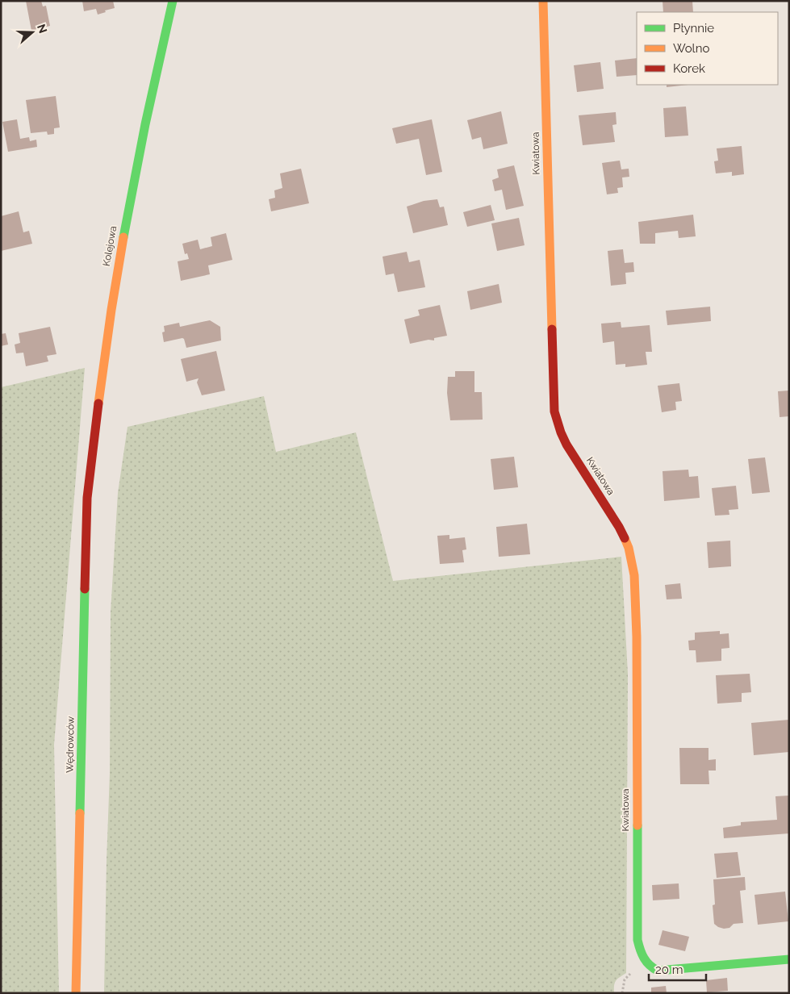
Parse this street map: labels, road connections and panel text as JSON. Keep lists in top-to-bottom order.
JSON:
{
  "streets": {
    "street": ["Kwiatowa", "Kolejowa", "Wędrowców"]
  },
  "crossings": [
    ["Kolejowa", "Wędrowców"]
  ],
  "legend": ["Płynnie", "Wolno", "Korek"],
  "scale_bar": "20 m",
  "north": "right"
}
